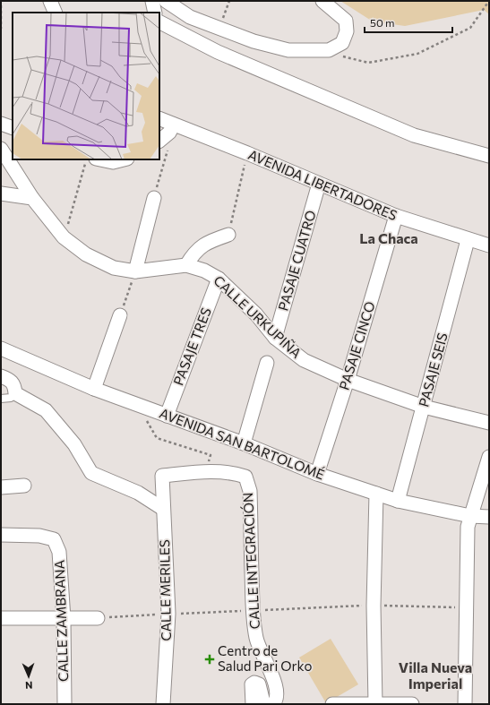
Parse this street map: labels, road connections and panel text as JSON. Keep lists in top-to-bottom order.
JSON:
{
  "streets": {
    "street": [
      "AVENIDA LIBERTADORES",
      "PASAJE CUATRO",
      "CALLE URKUPIÑA",
      "PASAJE CINCO",
      "PASAJE TRES",
      "PASAJE SEIS",
      "AVENIDA SAN BARTOLOMÉ",
      "CALLE INTEGRACIÓN",
      "CALLE MERILES",
      "CALLE ZAMBRANA"
    ]
  },
  "crossings": [
    ["AVENIDA LIBERTADORES", "PASAJE CUATRO"],
    ["AVENIDA LIBERTADORES", "PASAJE CINCO"],
    ["AVENIDA LIBERTADORES", "PASAJE SEIS"],
    ["PASAJE CUATRO", "CALLE URKUPIÑA"],
    ["CALLE URKUPIÑA", "PASAJE CINCO"],
    ["CALLE URKUPIÑA", "PASAJE TRES"],
    ["CALLE URKUPIÑA", "PASAJE SEIS"],
    ["PASAJE CINCO", "AVENIDA SAN BARTOLOMÉ"],
    ["PASAJE TRES", "AVENIDA SAN BARTOLOMÉ"],
    ["PASAJE SEIS", "AVENIDA SAN BARTOLOMÉ"],
    ["CALLE INTEGRACIÓN", "CALLE MERILES"]
  ],
  "districts": ["La Chaca", "Villa Nueva Imperial"],
  "places": {
    "health": ["Centro de Salud Pari Orko"]
  },
  "scale_bar": "50 m",
  "north": "bottom"
}
